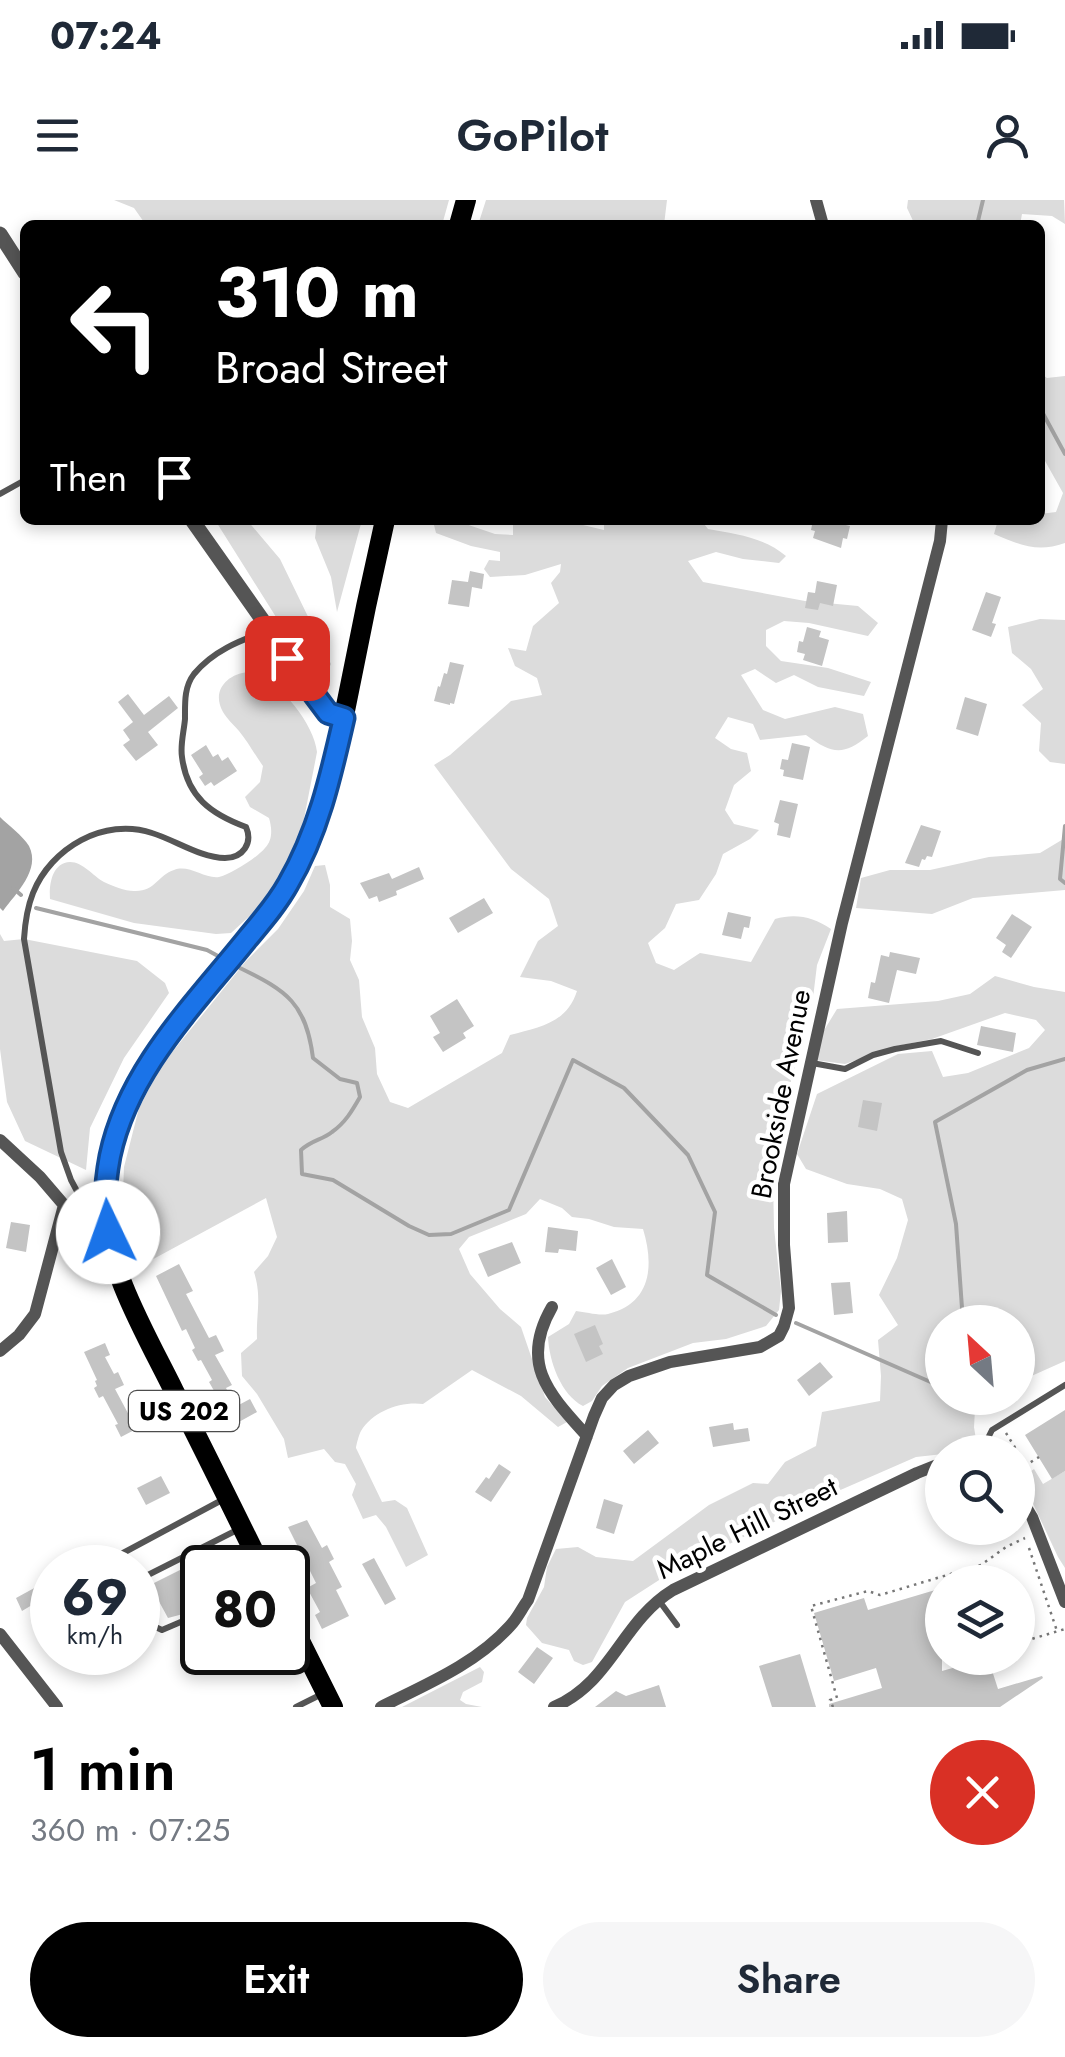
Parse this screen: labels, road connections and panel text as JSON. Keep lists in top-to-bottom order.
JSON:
{
  "streets": {
    "highway": ["US 202"],
    "street": ["Brookside Avenue", "Maple Hill Street"]
  },
  "north": "top left",
  "page": {
    "status": "07:24",
    "header": "GoPilot",
    "turn": ["310 m", "Broad Street"],
    "then": "Then",
    "speed": "69 km/h",
    "limit": "80",
    "heading": ["1 min", "360 m · 07:25"],
    "buttons": ["Exit", "Share"]
  }
}
